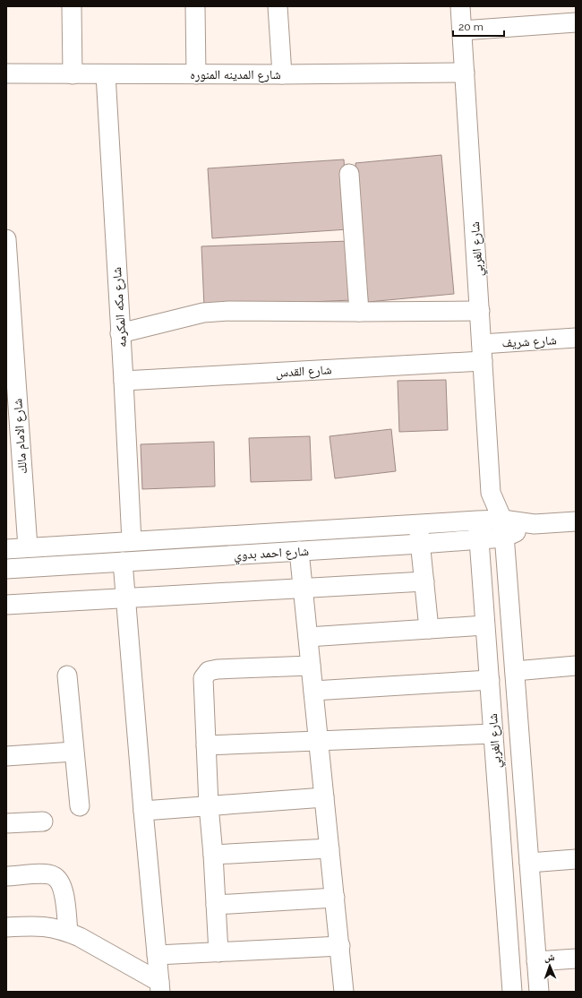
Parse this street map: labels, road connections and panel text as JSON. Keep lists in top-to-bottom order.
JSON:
{
  "streets": {
    "street": [
      "شارع المدينه المنوره",
      "شارع الغربي",
      "شارع مكه المكرمه",
      "شارع شريف",
      "شارع القدس",
      "شارع الامام مالك",
      "شارع احمد بدوي"
    ]
  },
  "crossings": [
    ["شارع المدينه المنوره", "شارع الغربي"],
    ["شارع المدينه المنوره", "شارع مكه المكرمه"],
    ["شارع الغربي", "شارع شريف"],
    ["شارع الغربي", "شارع القدس"],
    ["شارع الغربي", "شارع احمد بدوي"],
    ["شارع مكه المكرمه", "شارع القدس"],
    ["شارع مكه المكرمه", "شارع احمد بدوي"],
    ["شارع شريف", "شارع القدس"],
    ["شارع الامام مالك", "شارع احمد بدوي"]
  ],
  "scale_bar": "20 m",
  "north": "top"
}
